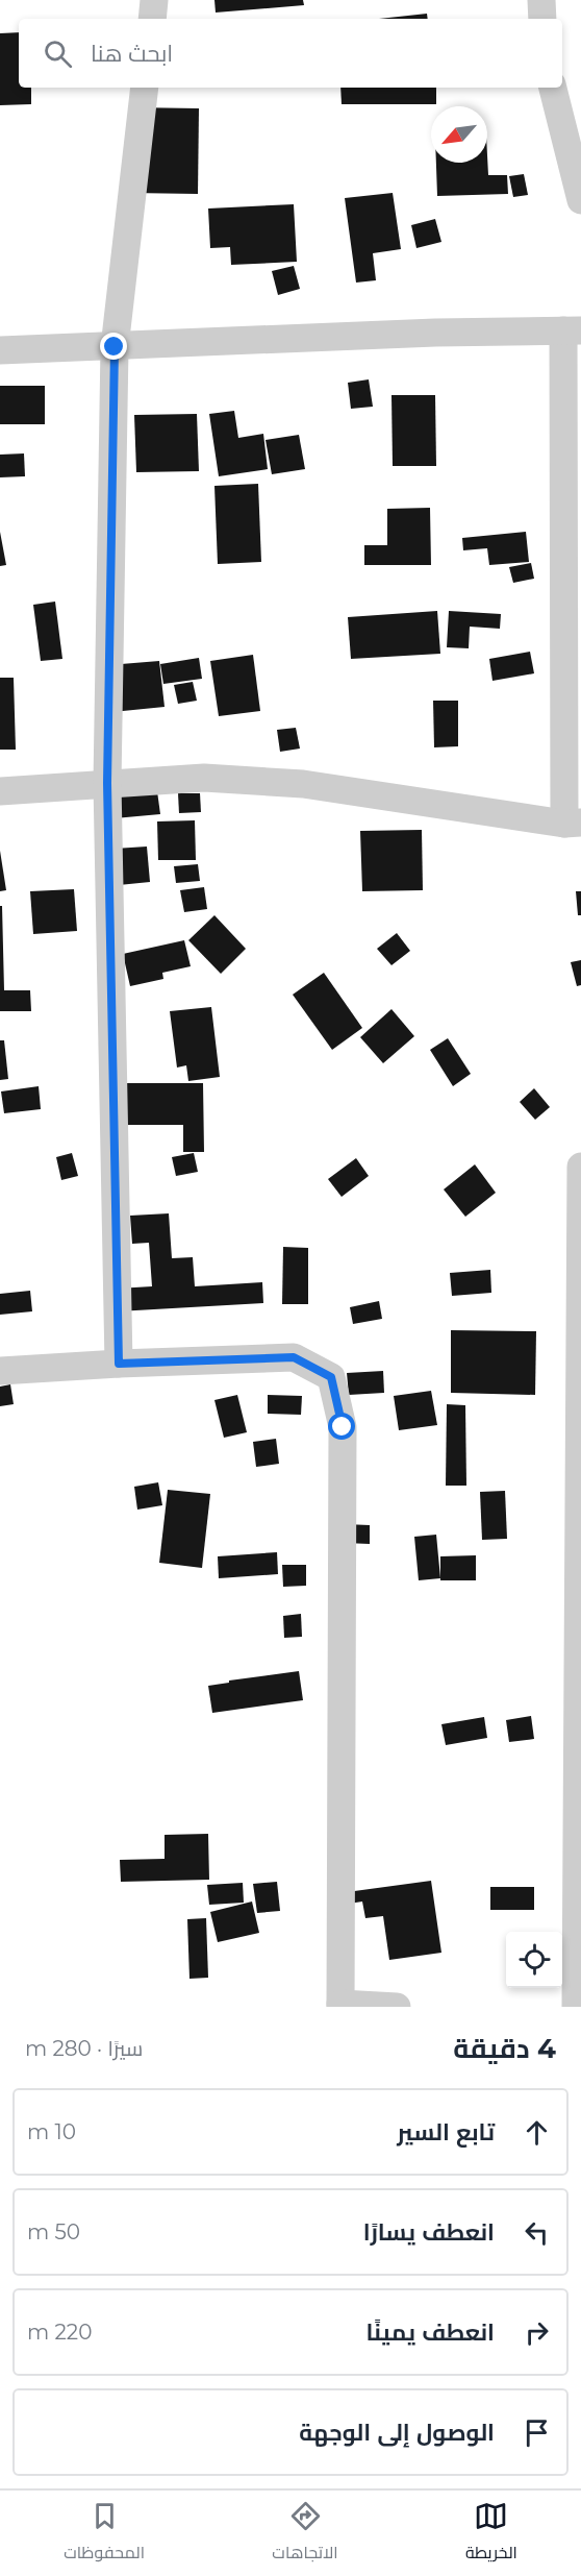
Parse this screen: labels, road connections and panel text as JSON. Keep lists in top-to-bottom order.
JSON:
{
  "north": "bottom left",
  "page": {
    "search": "ابحث هنا",
    "heading": ["4 دقيقة", "سيرًا · 280 m"],
    "list": [
      ["تابع السير", "10 m"],
      ["انعطف يسارًا", "50 m"],
      ["انعطف يمينًا", "220 m"],
      "الوصول إلى الوجهة"
    ],
    "nav": ["الخريطة", "الاتجاهات", "المحفوظات"]
  }
}
